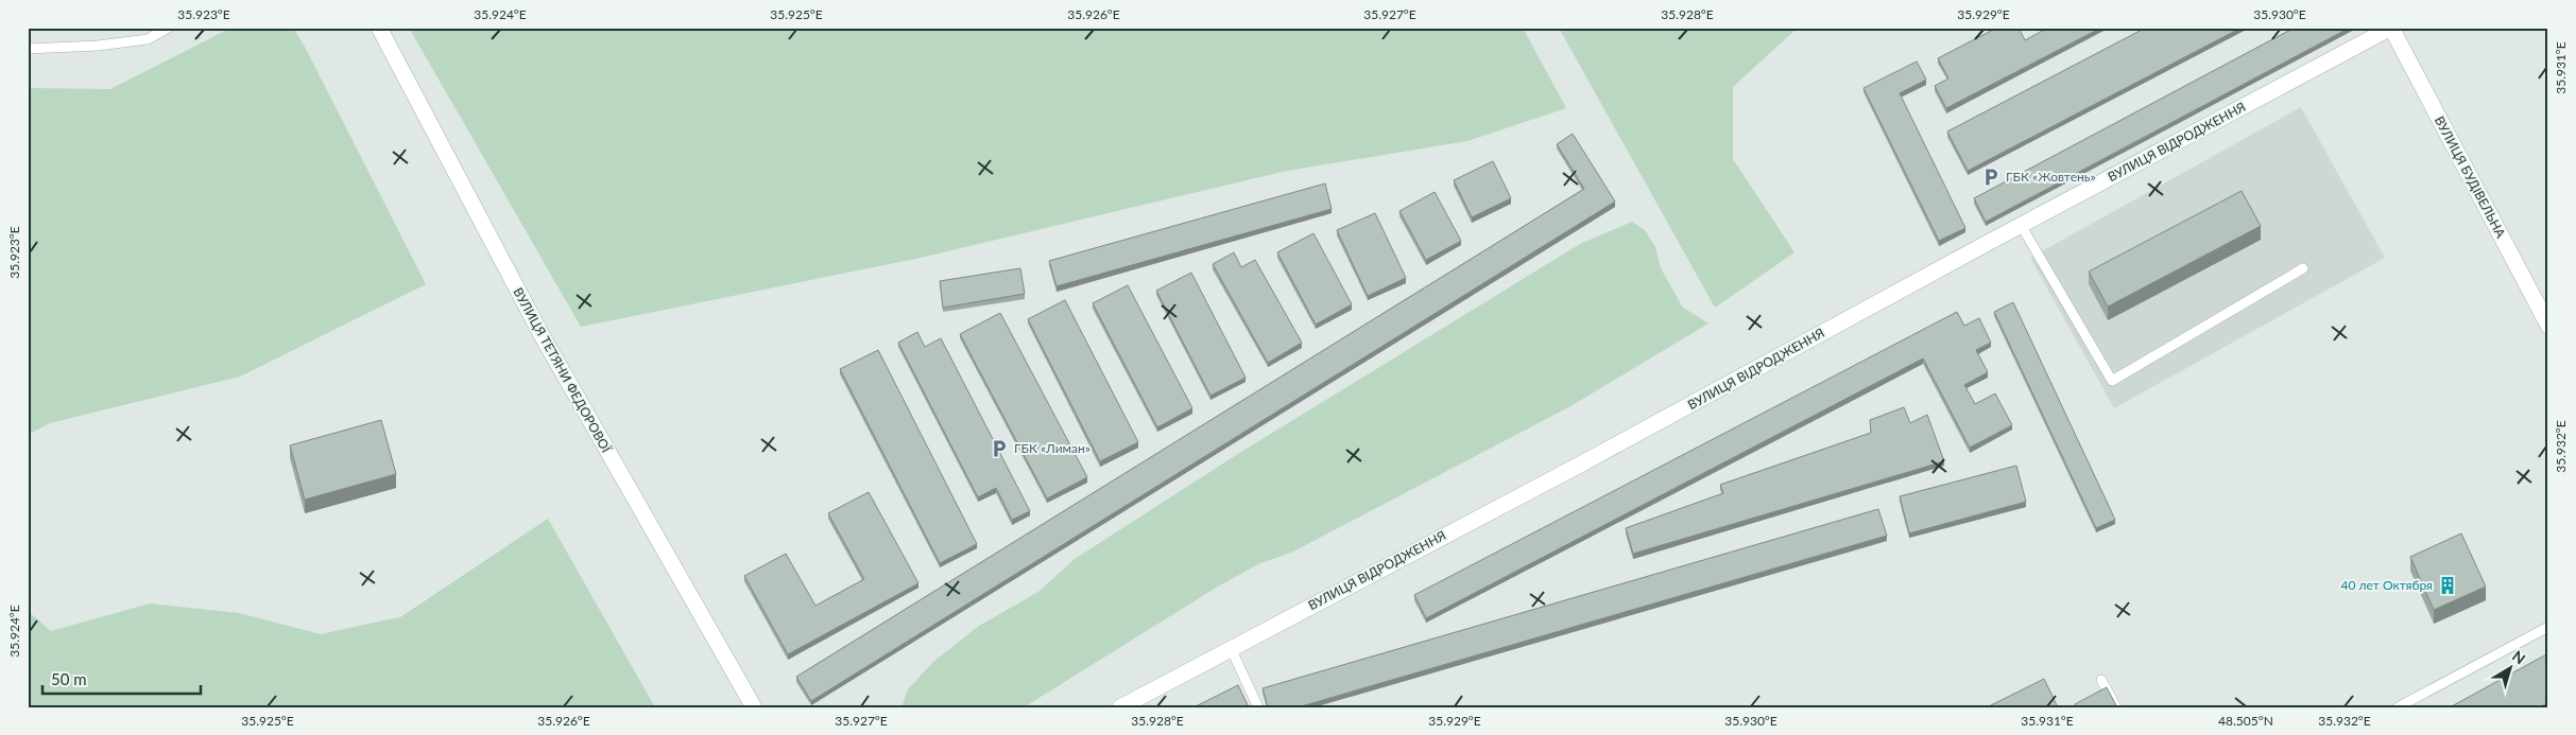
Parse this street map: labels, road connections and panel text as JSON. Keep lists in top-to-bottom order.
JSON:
{
  "streets": {
    "street": ["ВУЛИЦЯ ВІДРОДЖЕННЯ", "ВУЛИЦЯ БУДІВЕЛЬНА", "ВУЛИЦЯ ТЕТЯНИ ФЕДОРОВОЇ"]
  },
  "crossings": [
    ["ВУЛИЦЯ ВІДРОДЖЕННЯ", "ВУЛИЦЯ БУДІВЕЛЬНА"]
  ],
  "places": {
    "parking": ["ГБК «Жовтень»", "ГБК «Лиман»"],
    "building": ["40 лет Октября"]
  },
  "scale_bar": "50 m",
  "north": "top right",
  "coordinates": [
    "35.923°E",
    "35.924°E",
    "35.925°E",
    "35.926°E",
    "35.927°E",
    "35.928°E",
    "35.929°E",
    "35.930°E",
    "35.931°E",
    "35.932°E",
    "48.505°N"
  ]
}
